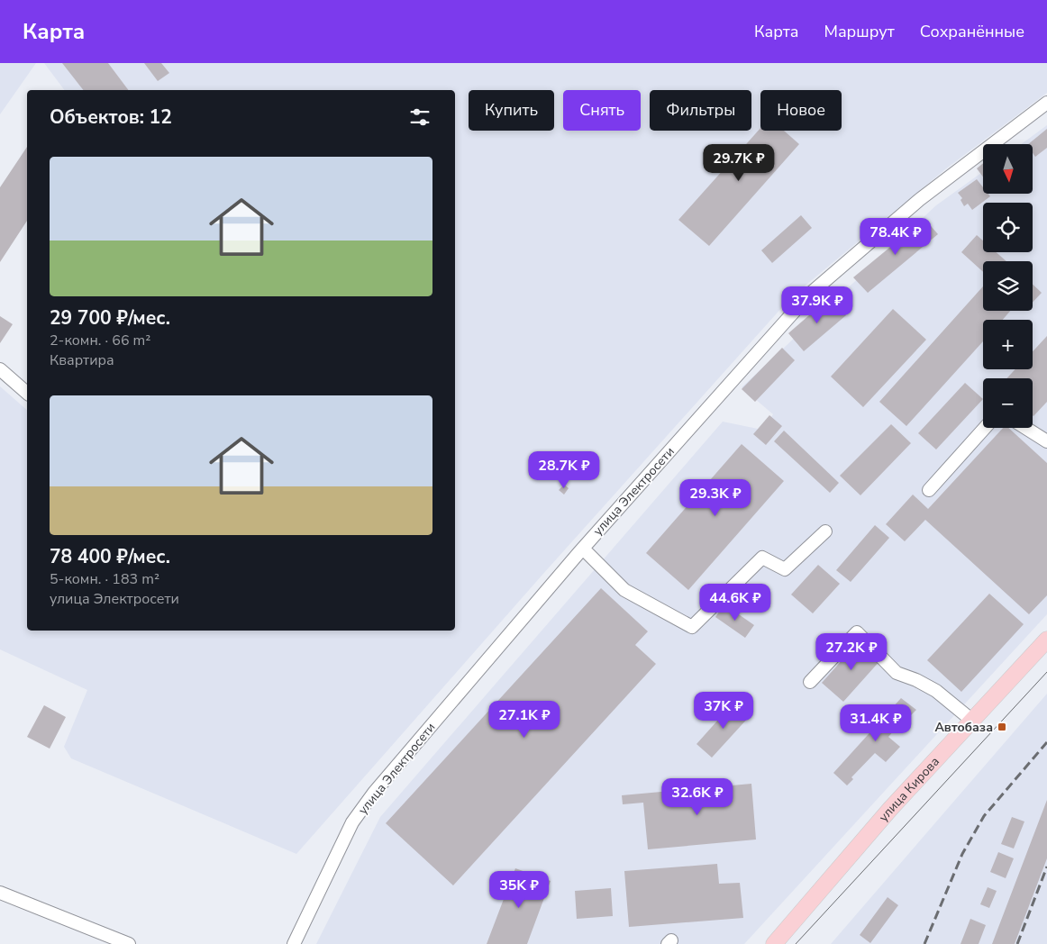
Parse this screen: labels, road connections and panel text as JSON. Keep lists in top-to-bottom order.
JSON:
{
  "streets": {
    "main road": ["улица Кирова"],
    "street": ["улица Электросети"]
  },
  "places": {
    "transit": ["Автобаза"]
  },
  "north": "bottom",
  "page": {
    "header": "Карта",
    "nav": ["Карта", "Маршрут", "Сохранённые"],
    "chip": [
      "Купить",
      "Снять",
      "Фильтры",
      "Новое"
    ],
    "heading": "Объектов: 12",
    "map_buttons": ["+", "−"],
    "price": [
      "29.7K ₽",
      "78.4K ₽",
      "37.9K ₽",
      "28.7K ₽",
      "29.3K ₽",
      "44.6K ₽",
      "27.2K ₽",
      "37K ₽",
      "27.1K ₽",
      "31.4K ₽",
      "32.6K ₽",
      "35K ₽"
    ],
    "list": [
      {
        "name": "29 700 ₽/мес.",
        "note": "2-комн. · 66 m² · Квартира"
      },
      {
        "name": "78 400 ₽/мес.",
        "note": "5-комн. · 183 m² · улица Электросети"
      }
    ]
  }
}
